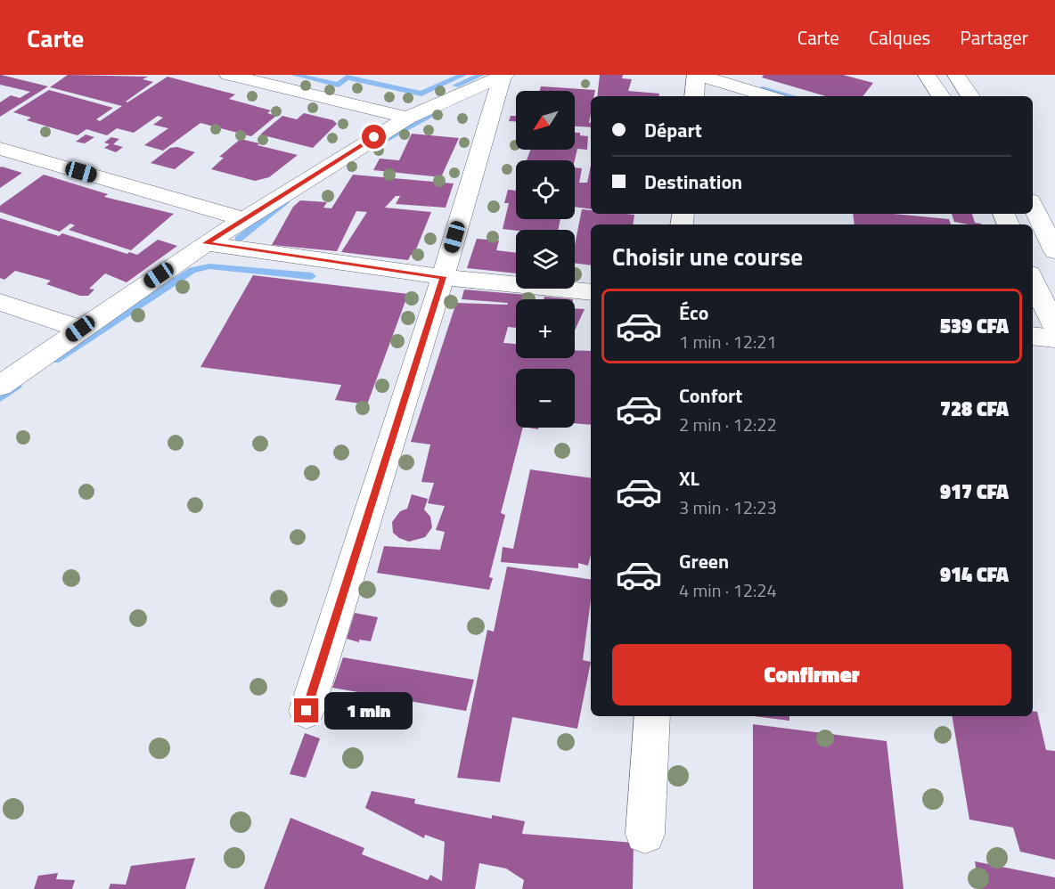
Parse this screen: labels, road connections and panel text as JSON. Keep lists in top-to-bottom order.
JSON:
{
  "north": "bottom left",
  "page": {
    "header": "Carte",
    "nav": ["Carte", "Calques", "Partager"],
    "map_buttons": ["+", "−"],
    "banner": ["Départ", "Destination"],
    "heading": "Choisir une course",
    "list": [
      {
        "name": "Éco",
        "note": "1 min · 12:21",
        "value": "539 CFA"
      },
      {
        "name": "Confort",
        "note": "2 min · 12:22",
        "value": "728 CFA"
      },
      {
        "name": "XL",
        "note": "3 min · 12:23",
        "value": "917 CFA"
      },
      {
        "name": "Green",
        "note": "4 min · 12:24",
        "value": "914 CFA"
      }
    ],
    "buttons": "Confirmer",
    "bubble": "1 min"
  }
}
